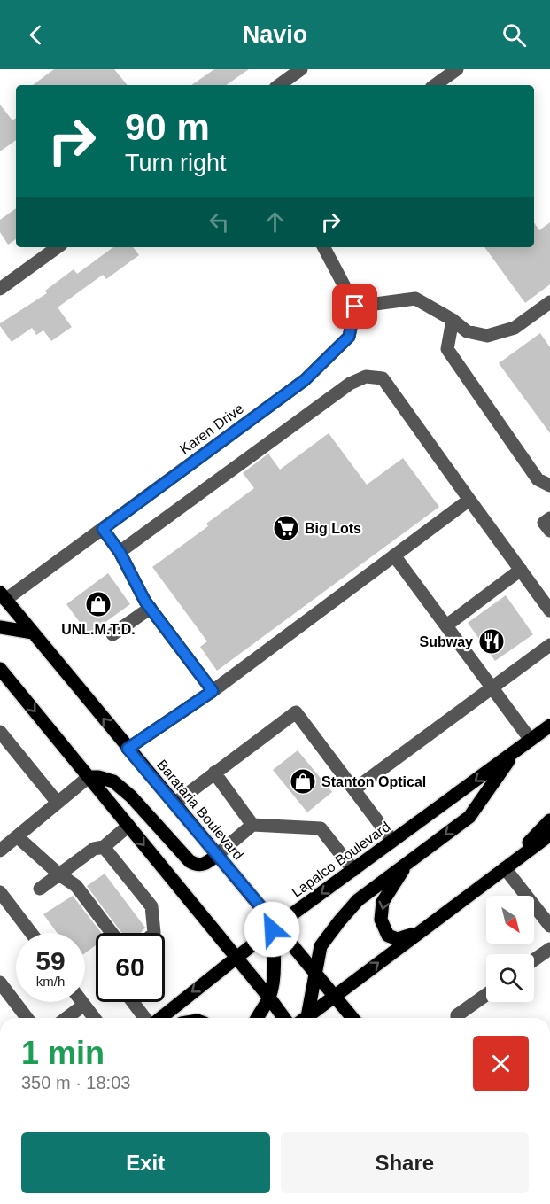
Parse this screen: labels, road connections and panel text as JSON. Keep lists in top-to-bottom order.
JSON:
{
  "streets": {
    "main road": ["Barataria Boulevard", "Lapalco Boulevard"],
    "street": ["Karen Drive"]
  },
  "crossings": [
    ["Karen Drive", "Barataria Boulevard"],
    ["Barataria Boulevard", "Lapalco Boulevard"]
  ],
  "places": {
    "supermarket": ["Big Lots"],
    "shop": ["UNL.M.T.D.", "Stanton Optical"],
    "restaurant": ["Subway"]
  },
  "north": "bottom right",
  "page": {
    "header": "Navio",
    "turn": ["90 m", "Turn right"],
    "speed": "59 km/h",
    "limit": "60",
    "heading": ["1 min", "350 m · 18:03"],
    "buttons": ["Exit", "Share"]
  }
}
